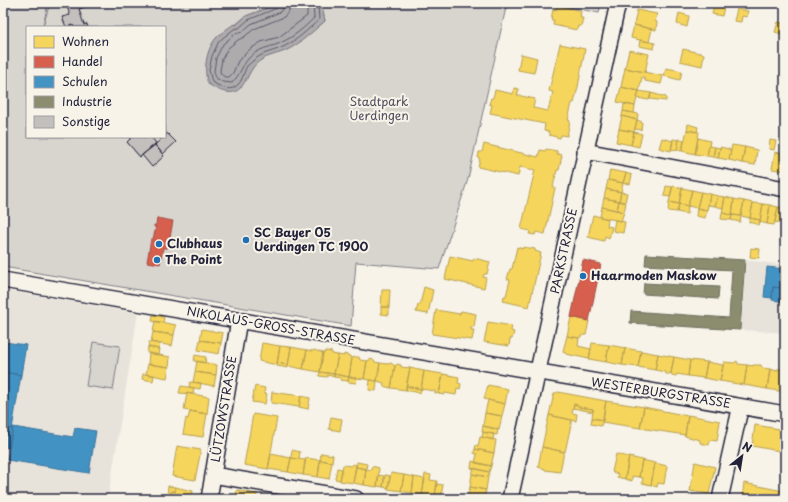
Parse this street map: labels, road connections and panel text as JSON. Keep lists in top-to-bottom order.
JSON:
{
  "streets": {
    "street": [
      "PARKSTRASSE",
      "NIKOLAUS-GROSS-STRASSE",
      "WESTERBURGSTRASSE",
      "LÜTZOWSTRASSE"
    ]
  },
  "crossings": [
    ["PARKSTRASSE", "NIKOLAUS-GROSS-STRASSE"],
    ["PARKSTRASSE", "WESTERBURGSTRASSE"],
    ["NIKOLAUS-GROSS-STRASSE", "WESTERBURGSTRASSE"],
    ["NIKOLAUS-GROSS-STRASSE", "LÜTZOWSTRASSE"]
  ],
  "parks": ["Stadtpark Uerdingen"],
  "places": [
    "SC Bayer 05 Uerdingen TC 1900",
    "Clubhaus",
    "The Point",
    "Haarmoden Maskow"
  ],
  "legend": [
    "Wohnen",
    "Handel",
    "Schulen",
    "Industrie",
    "Sonstige"
  ],
  "north": "top right"
}
